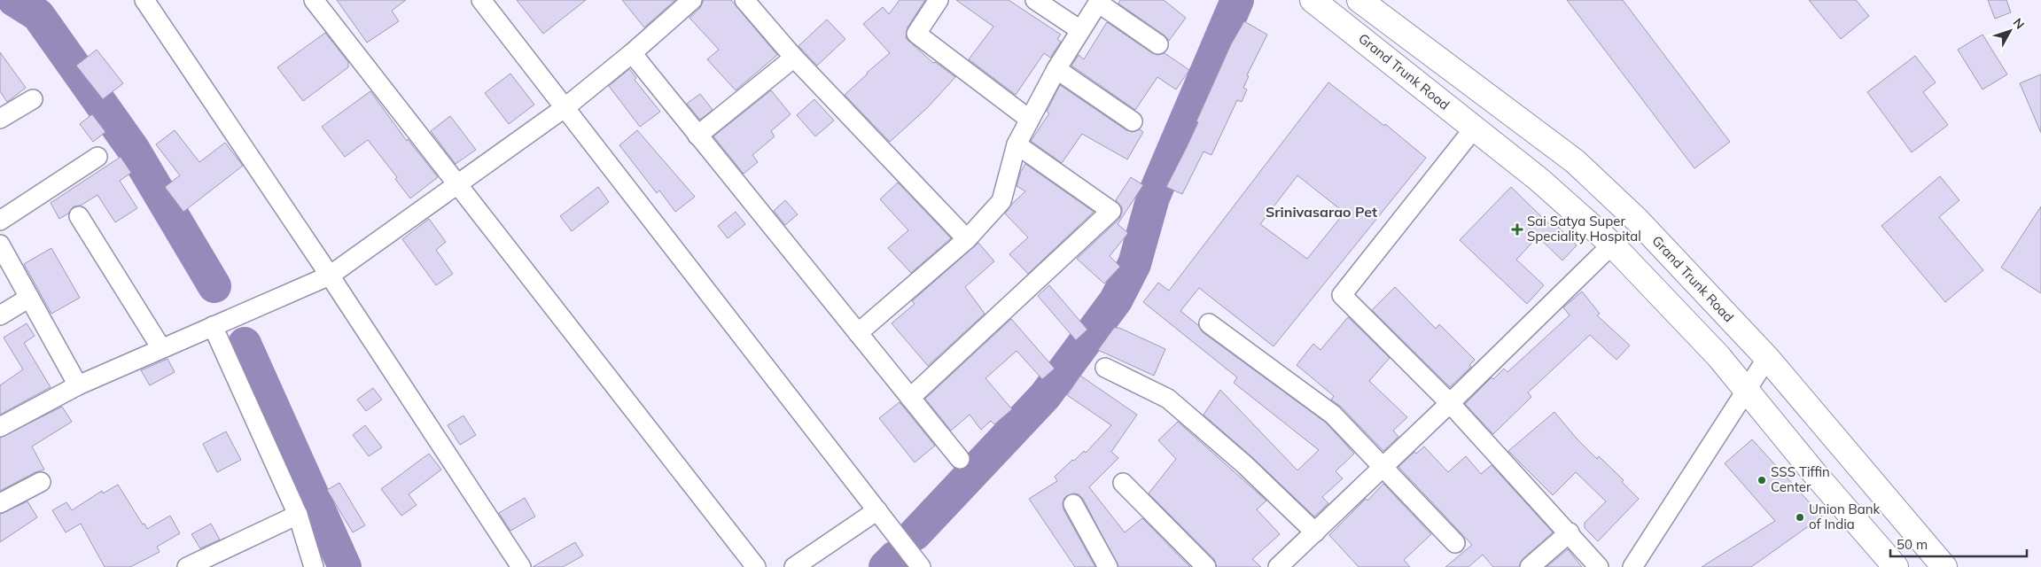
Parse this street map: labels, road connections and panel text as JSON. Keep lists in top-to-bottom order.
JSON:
{
  "streets": {
    "main road": ["Grand Trunk Road"]
  },
  "districts": ["Srinivasarao Pet"],
  "places": {
    "health": ["Sai Satya Super Speciality Hospital"],
    "other": ["SSS Tiffin Center", "Union Bank of India"]
  },
  "scale_bar": "50 m",
  "north": "top right"
}
